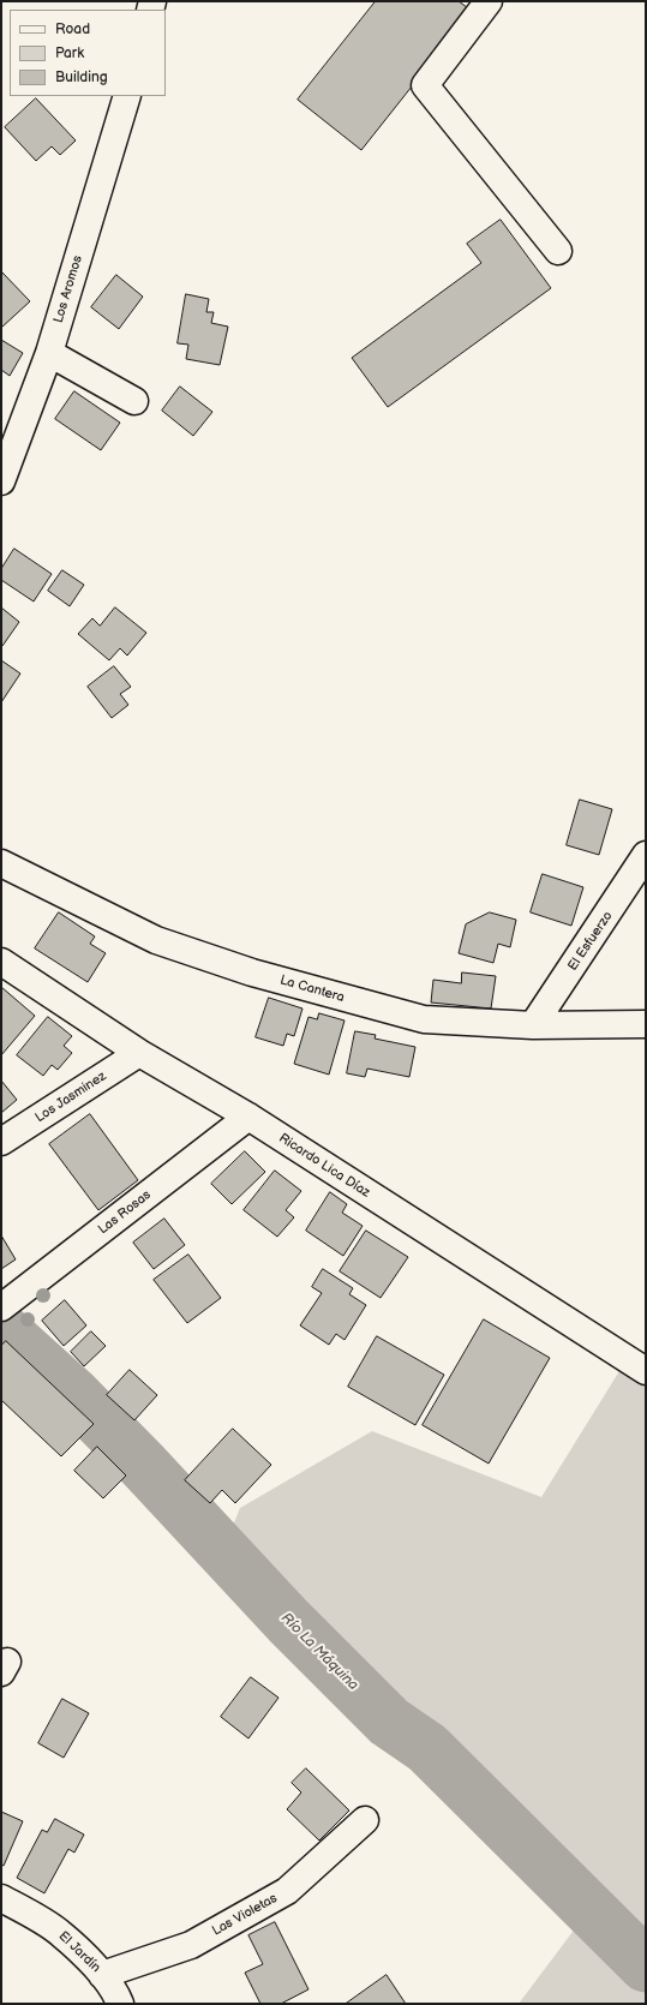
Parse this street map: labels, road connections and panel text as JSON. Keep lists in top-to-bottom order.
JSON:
{
  "streets": {
    "street": [
      "Los Aromos",
      "El Esfuerzo",
      "La Cantera",
      "Los Jasminez",
      "Ricardo Lica Díaz",
      "Las Rosas",
      "Las Violetas",
      "El Jardín"
    ]
  },
  "crossings": [
    ["El Esfuerzo", "La Cantera"],
    ["Los Jasminez", "Ricardo Lica Díaz"],
    ["Ricardo Lica Díaz", "Las Rosas"],
    ["Las Violetas", "El Jardín"]
  ],
  "water": ["Río La Máquina"],
  "legend": ["Road", "Park", "Building"]
}
